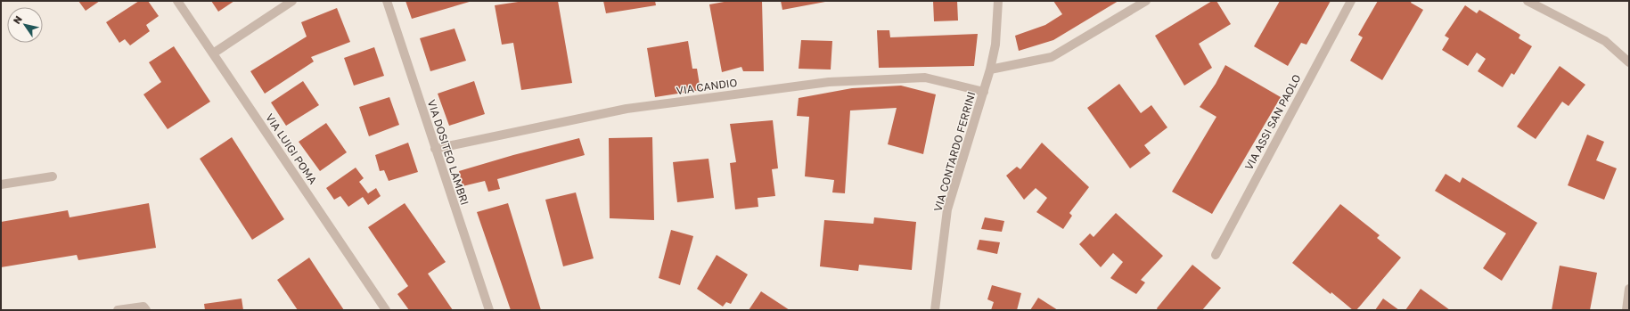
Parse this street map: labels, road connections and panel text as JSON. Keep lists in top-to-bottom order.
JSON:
{
  "streets": {
    "street": [
      "VIA CANDIO",
      "VIA ASSI SAN PAOLO",
      "VIA LUIGI POMA",
      "VIA CONTARDO FERRINI",
      "VIA DOSITEO LAMBRI"
    ]
  },
  "crossings": [
    ["VIA CANDIO", "VIA CONTARDO FERRINI"],
    ["VIA CANDIO", "VIA DOSITEO LAMBRI"]
  ],
  "north": "top left"
}
